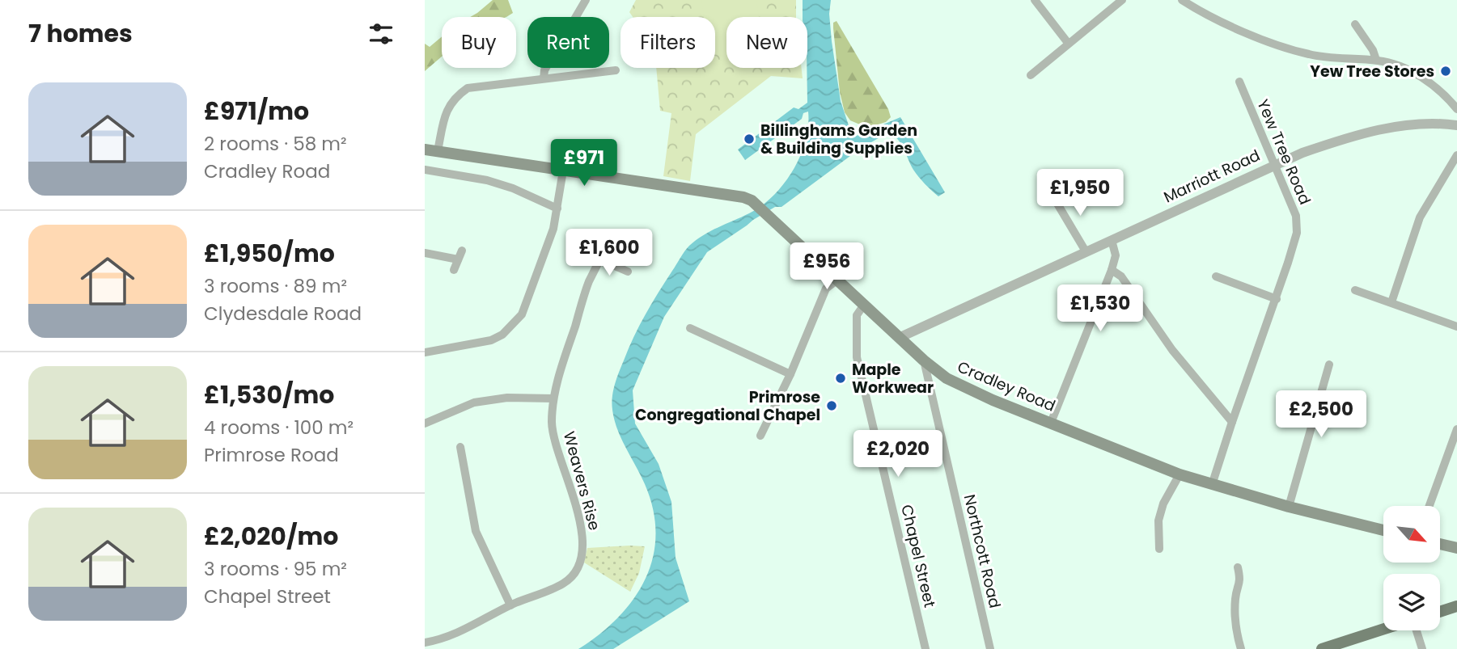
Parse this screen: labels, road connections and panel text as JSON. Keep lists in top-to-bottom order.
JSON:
{
  "streets": {
    "main road": ["Cradley Road"],
    "street": [
      "Yew Tree Road",
      "Marriott Road",
      "Weavers Rise",
      "Northcott Road",
      "Chapel Street"
    ]
  },
  "crossings": [
    ["Yew Tree Road", "Marriott Road"],
    ["Yew Tree Road", "Cradley Road"],
    ["Marriott Road", "Cradley Road"],
    ["Cradley Road", "Northcott Road"],
    ["Cradley Road", "Chapel Street"]
  ],
  "places": [
    "Yew Tree Stores",
    "Billinghams Garden & Building Supplies",
    "Maple Workwear",
    "Primrose Congregational Chapel"
  ],
  "north": "bottom right",
  "page": {
    "heading": "7 homes",
    "chip": [
      "Buy",
      "Rent",
      "Filters",
      "New"
    ],
    "list": [
      {
        "name": "£971/mo",
        "note": "2 rooms · 58 m² · Cradley Road"
      },
      {
        "name": "£1,950/mo",
        "note": "3 rooms · 89 m² · Clydesdale Road"
      },
      {
        "name": "£1,530/mo",
        "note": "4 rooms · 100 m² · Primrose Road"
      },
      {
        "name": "£2,020/mo",
        "note": "3 rooms · 95 m² · Chapel Street"
      }
    ],
    "price": [
      "£971",
      "£1,950",
      "£1,600",
      "£956",
      "£1,530",
      "£2,500",
      "£2,020"
    ]
  }
}
